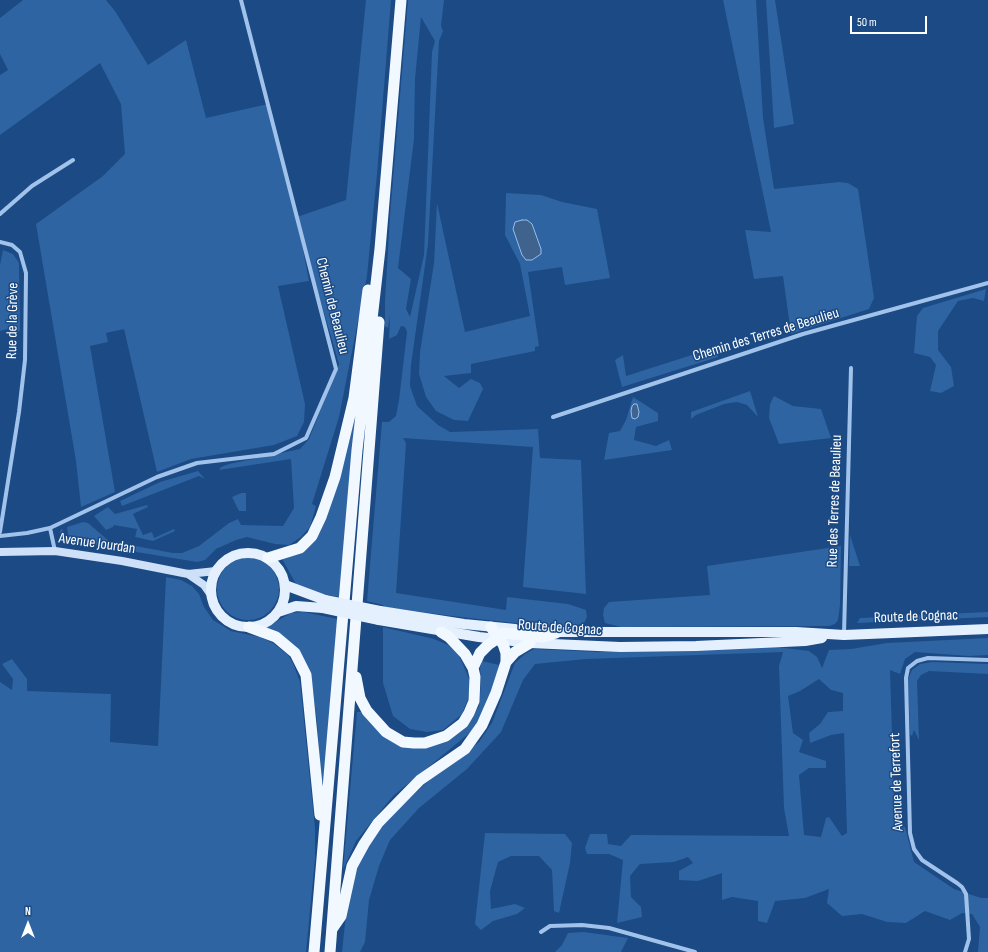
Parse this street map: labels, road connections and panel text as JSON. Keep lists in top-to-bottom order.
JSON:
{
  "streets": {
    "main road": ["Avenue Jourdan", "Route de Cognac"],
    "street": [
      "Chemin de Beaulieu",
      "Rue de la Grève",
      "Chemin des Terres de Beaulieu",
      "Rue des Terres de Beaulieu",
      "Avenue de Terrefort"
    ]
  },
  "crossings": [
    ["Rue des Terres de Beaulieu", "Route de Cognac"],
    ["Avenue Jourdan", "Route de Cognac"]
  ],
  "scale_bar": "50 m",
  "north": "top"
}
